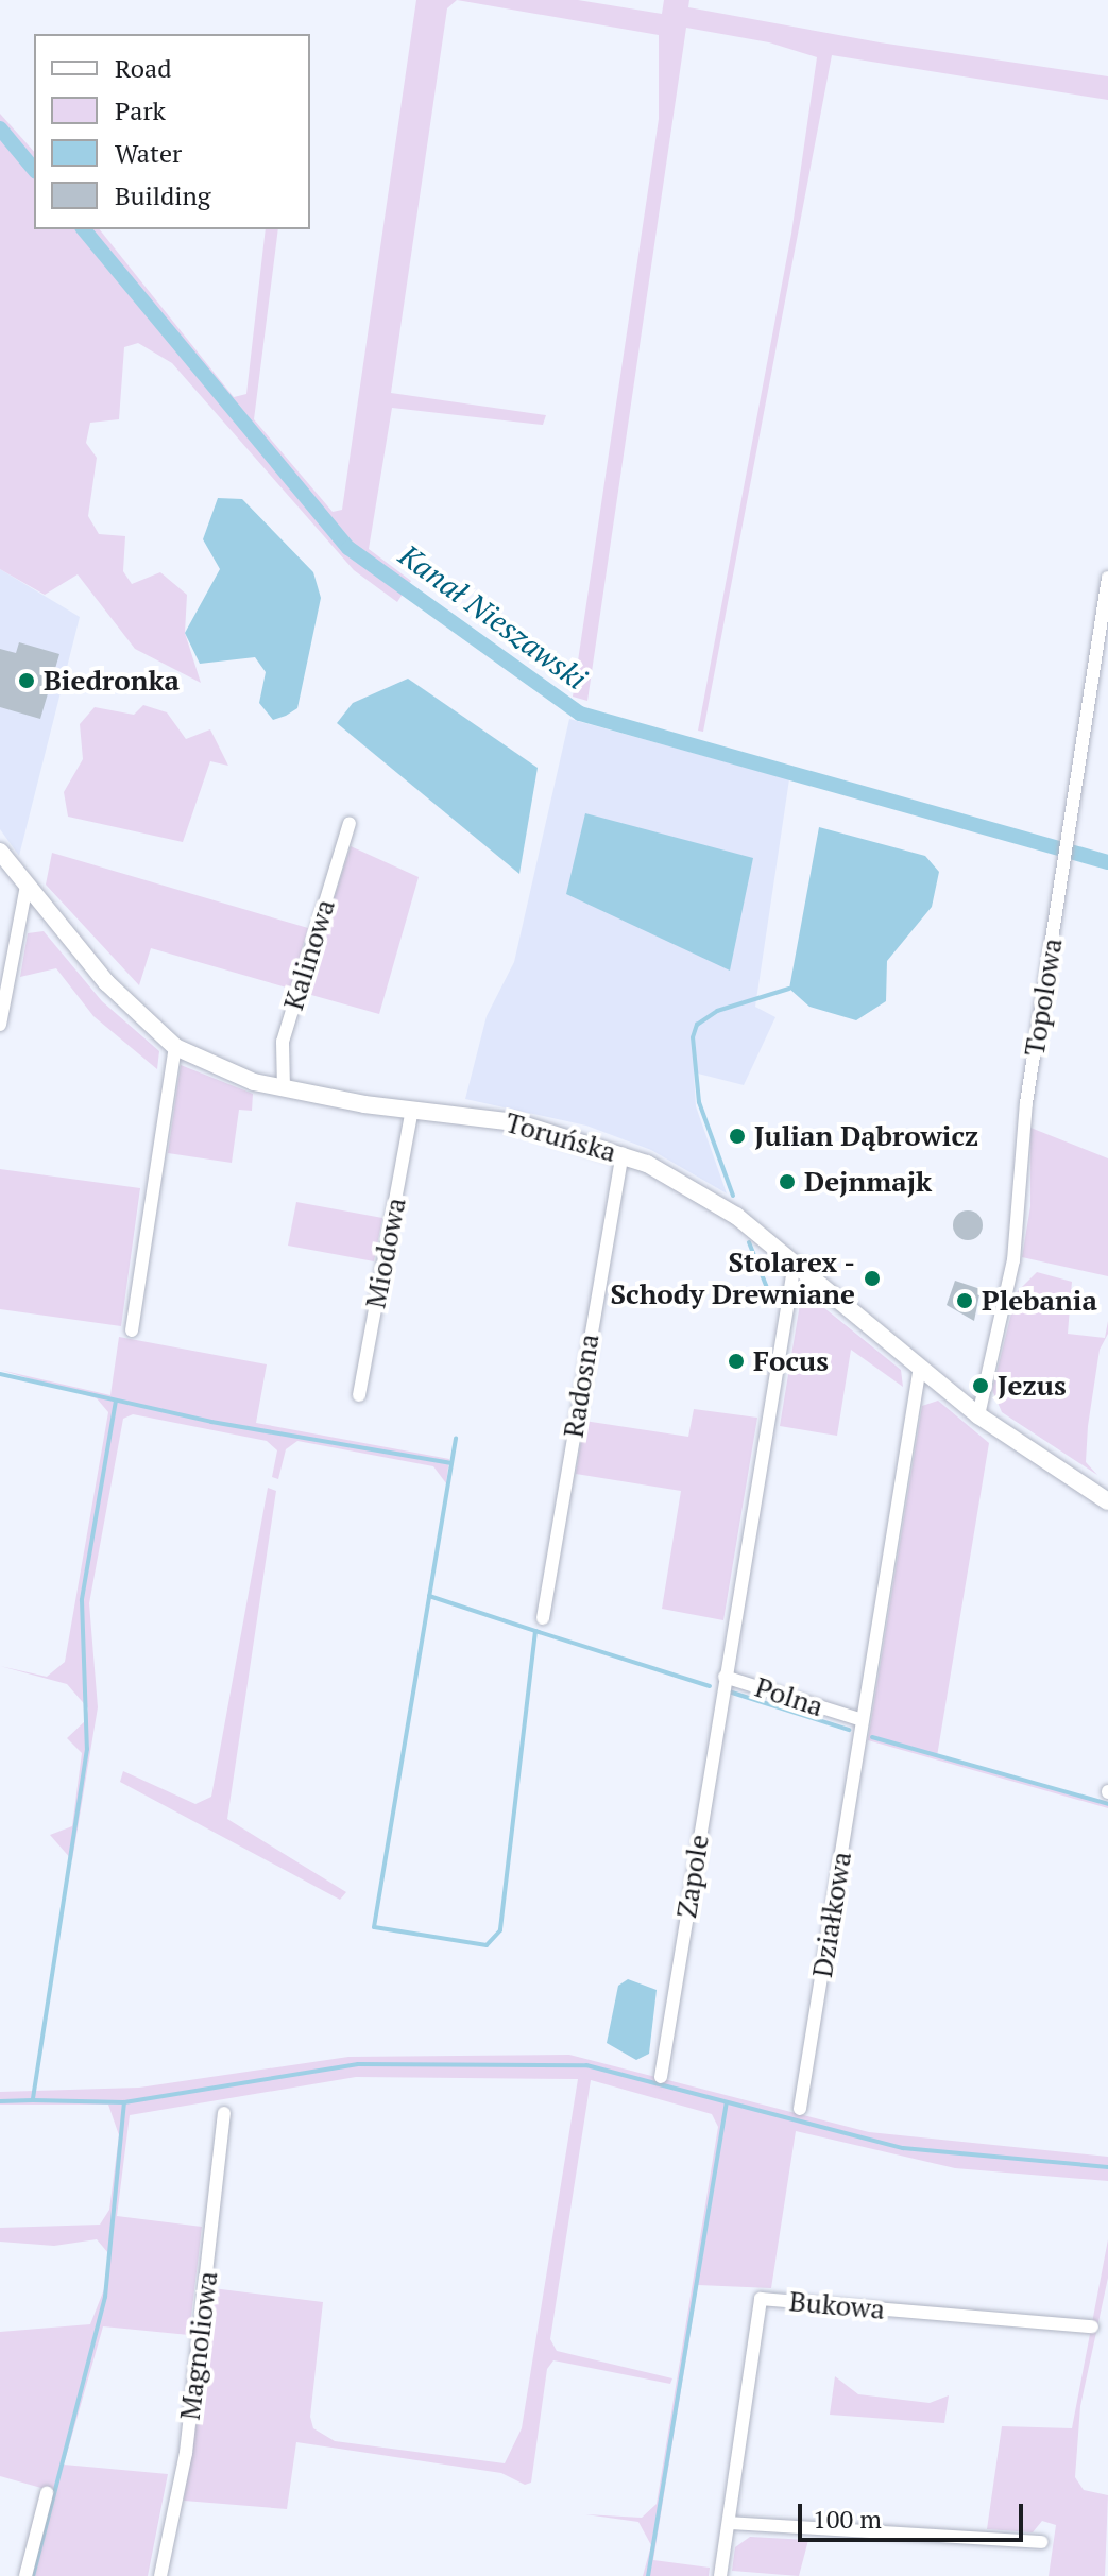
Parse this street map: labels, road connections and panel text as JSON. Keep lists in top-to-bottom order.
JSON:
{
  "streets": {
    "main road": ["Toruńska"],
    "street": [
      "Kalinowa",
      "Topolowa",
      "Miodowa",
      "Radosna",
      "Polna",
      "Zapole",
      "Działkowa",
      "Bukowa",
      "Magnoliowa"
    ]
  },
  "crossings": [
    ["Kalinowa", "Toruńska"],
    ["Topolowa", "Toruńska"],
    ["Toruńska", "Miodowa"],
    ["Toruńska", "Radosna"],
    ["Toruńska", "Polna"],
    ["Polna", "Zapole"],
    ["Polna", "Działkowa"]
  ],
  "water": ["Kanał Nieszawski"],
  "places": [
    "Biedronka",
    "Julian Dąbrowicz",
    "Dejnmajk",
    "Stolarex - Schody Drewniane",
    "Plebania",
    "Focus",
    "Jezus"
  ],
  "legend": [
    "Road",
    "Park",
    "Water",
    "Building"
  ],
  "scale_bar": "100 m"
}
